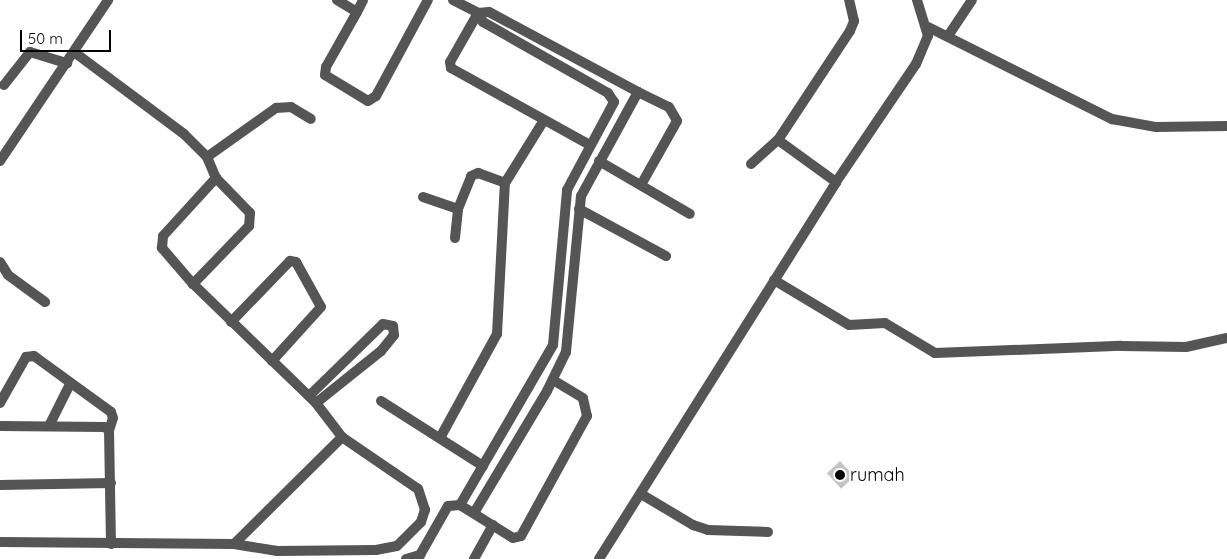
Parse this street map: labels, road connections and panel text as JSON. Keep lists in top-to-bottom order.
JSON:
{
  "places": ["rumah"],
  "scale_bar": "50 m"
}
